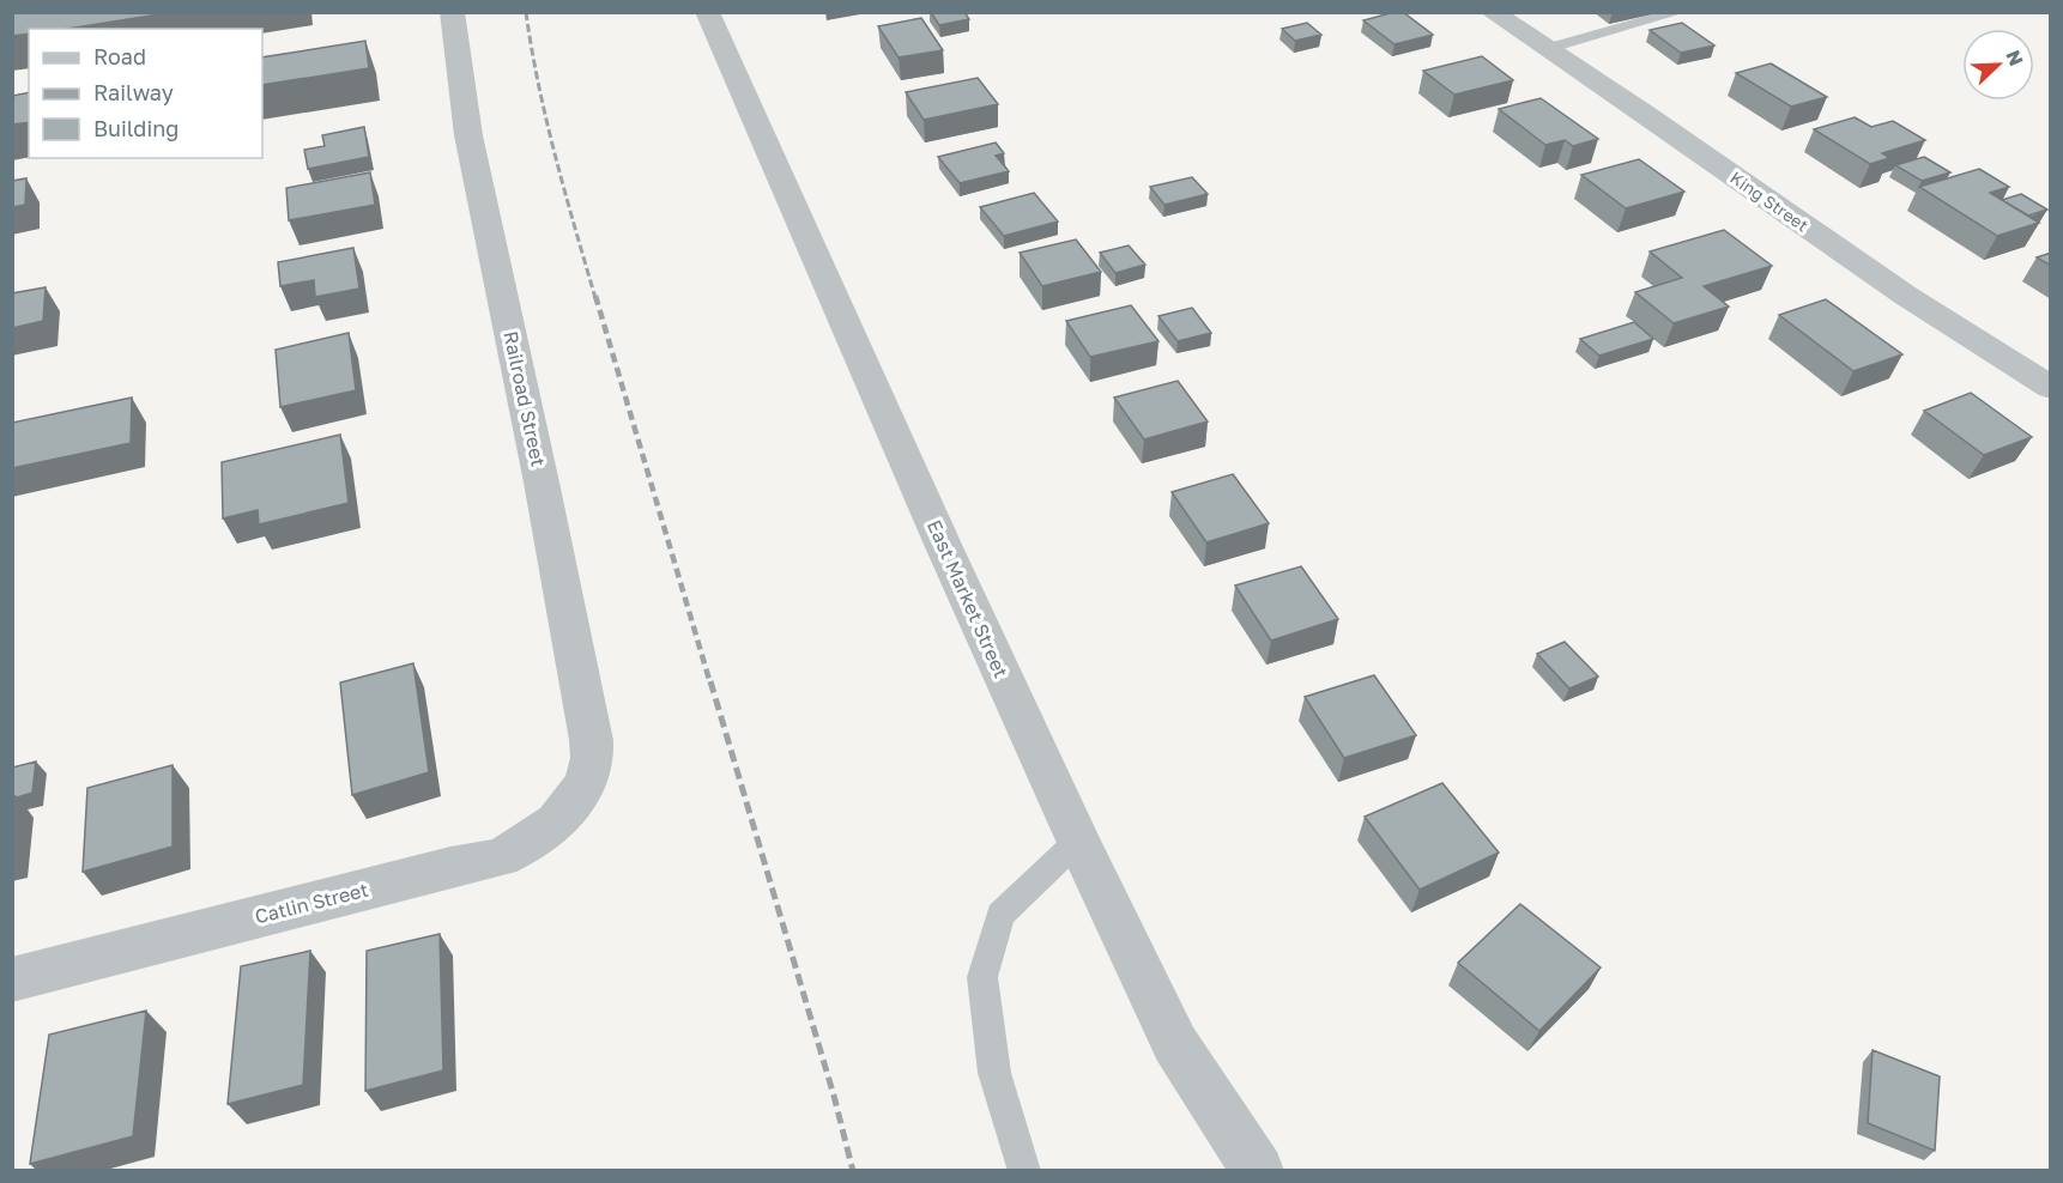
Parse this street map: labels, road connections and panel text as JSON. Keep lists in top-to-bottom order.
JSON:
{
  "streets": {
    "street": [
      "King Street",
      "Railroad Street",
      "East Market Street",
      "Catlin Street"
    ]
  },
  "crossings": [
    ["Railroad Street", "Catlin Street"]
  ],
  "legend": ["Road", "Railway", "Building"],
  "north": "top right"
}
